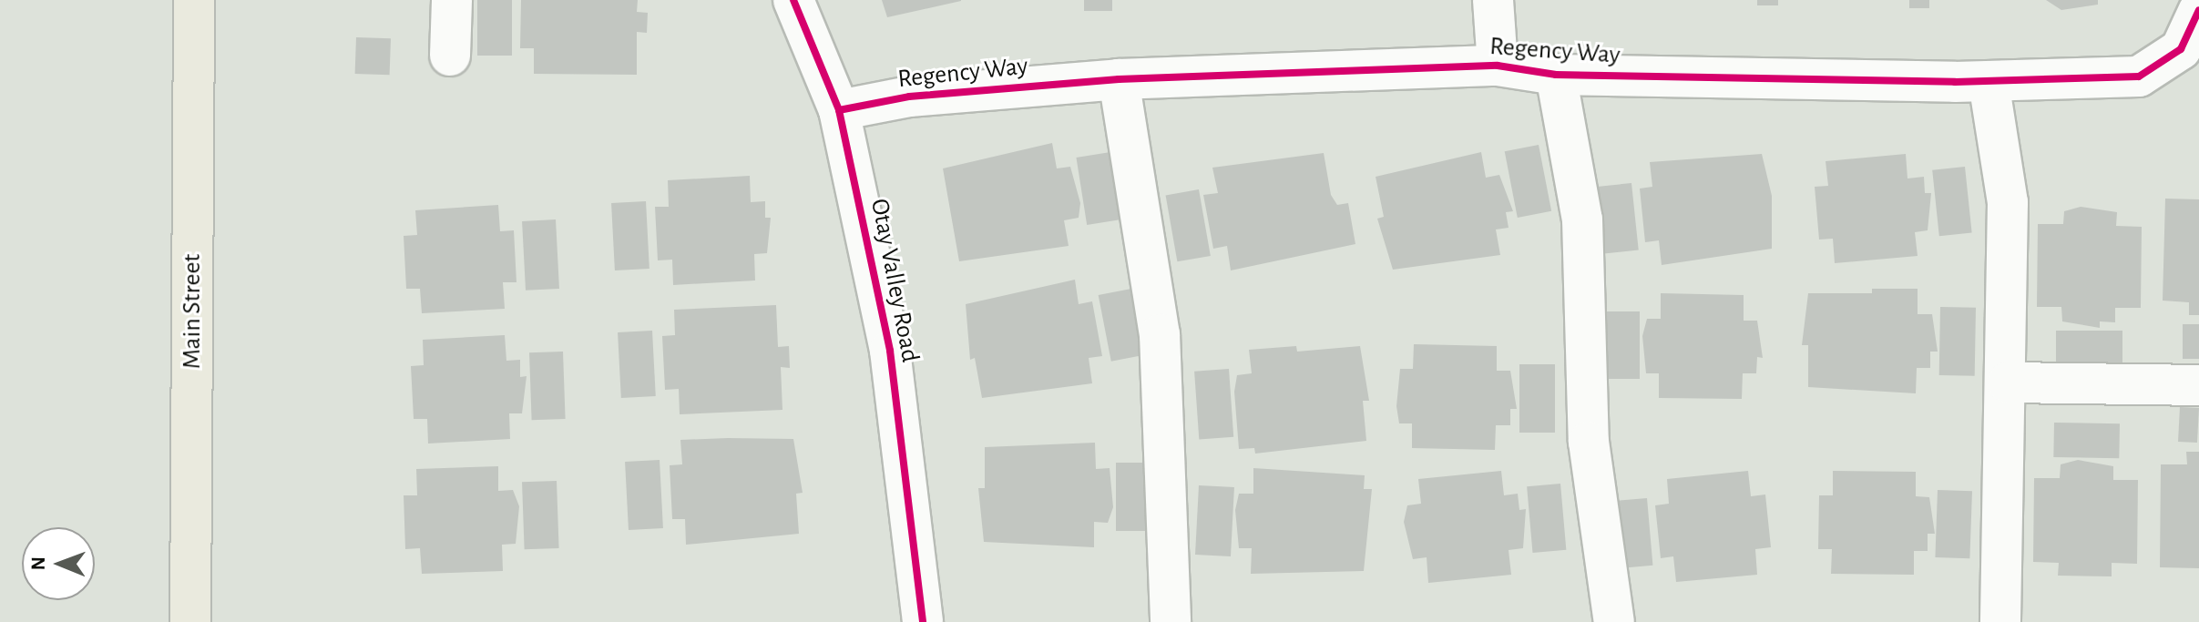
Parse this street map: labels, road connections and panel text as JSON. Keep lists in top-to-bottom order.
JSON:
{
  "streets": {
    "main road": ["Main Street"],
    "street": ["Regency Way", "Otay Valley Road"]
  },
  "crossings": [
    ["Regency Way", "Otay Valley Road"]
  ],
  "north": "left"
}
